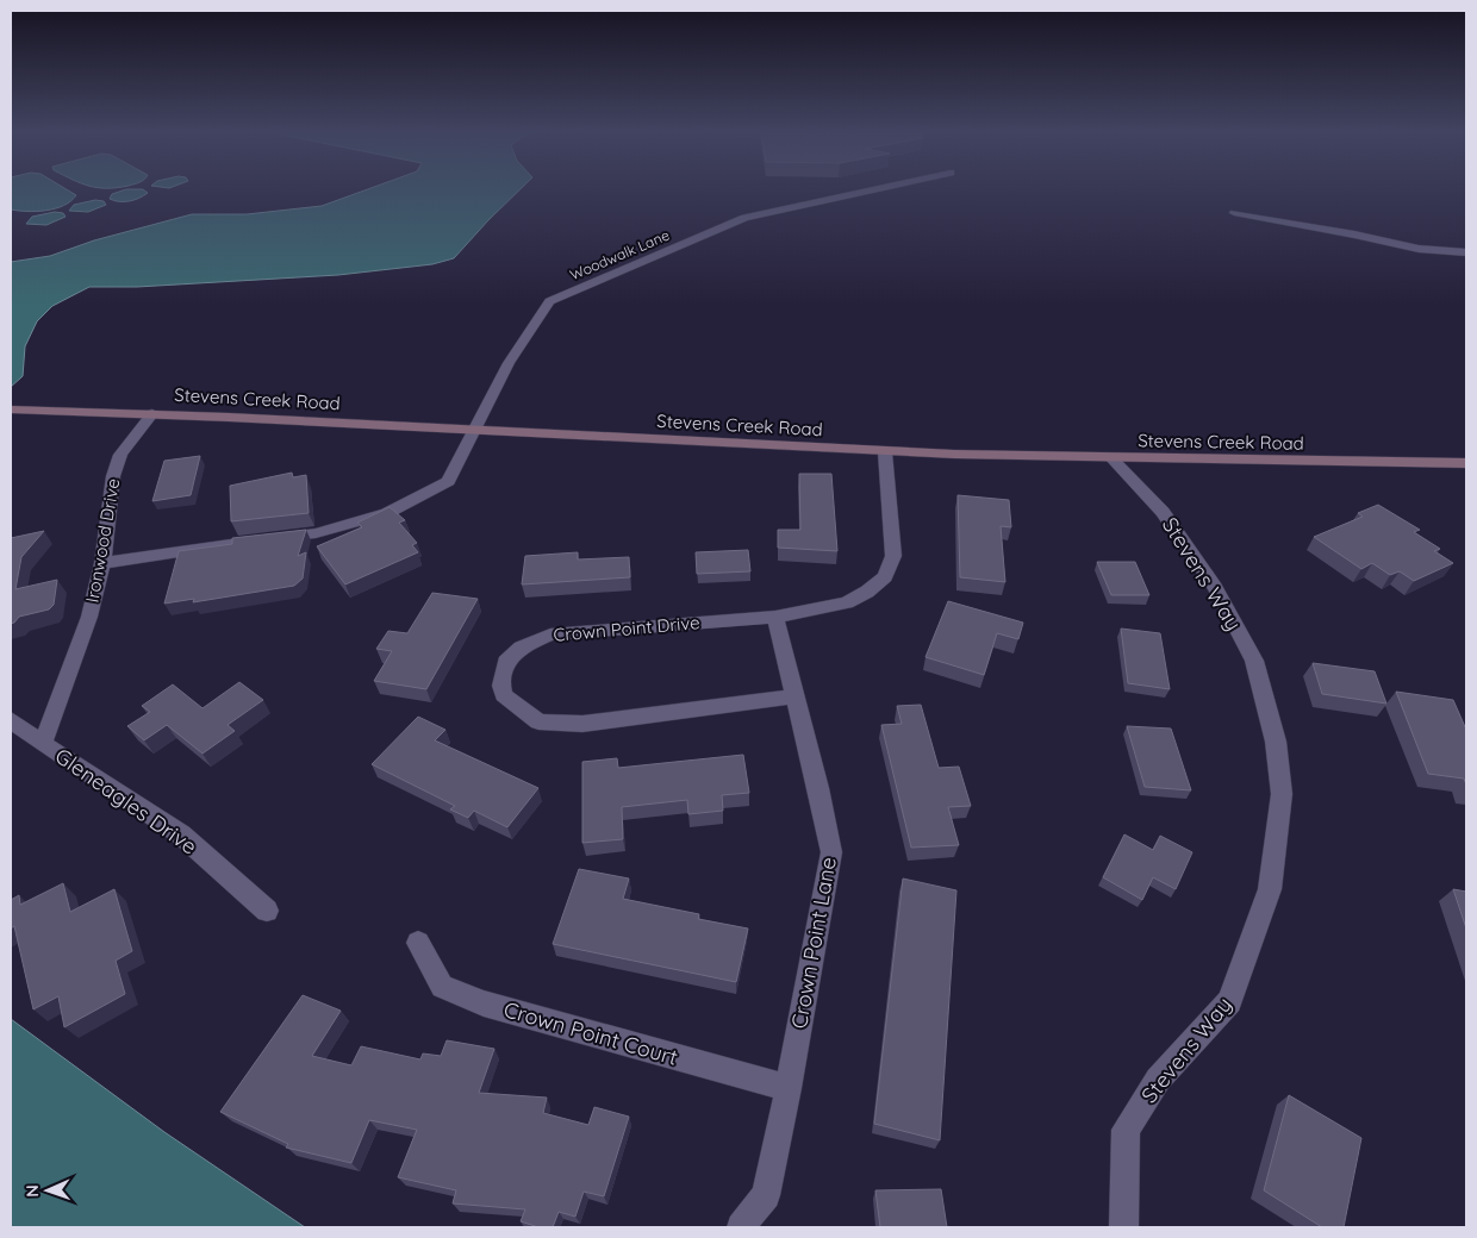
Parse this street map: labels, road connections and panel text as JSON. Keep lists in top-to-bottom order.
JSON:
{
  "streets": {
    "street": [
      "Woodwalk Lane",
      "Stevens Creek Road",
      "Ironwood Drive",
      "Stevens Way",
      "Crown Point Drive",
      "Gleneagles Drive",
      "Crown Point Lane",
      "Crown Point Court"
    ]
  },
  "crossings": [
    ["Woodwalk Lane", "Stevens Creek Road"],
    ["Woodwalk Lane", "Ironwood Drive"],
    ["Stevens Creek Road", "Ironwood Drive"],
    ["Stevens Creek Road", "Stevens Way"],
    ["Stevens Creek Road", "Crown Point Drive"],
    ["Ironwood Drive", "Gleneagles Drive"],
    ["Crown Point Drive", "Crown Point Lane"],
    ["Crown Point Lane", "Crown Point Court"]
  ],
  "north": "left"
}
